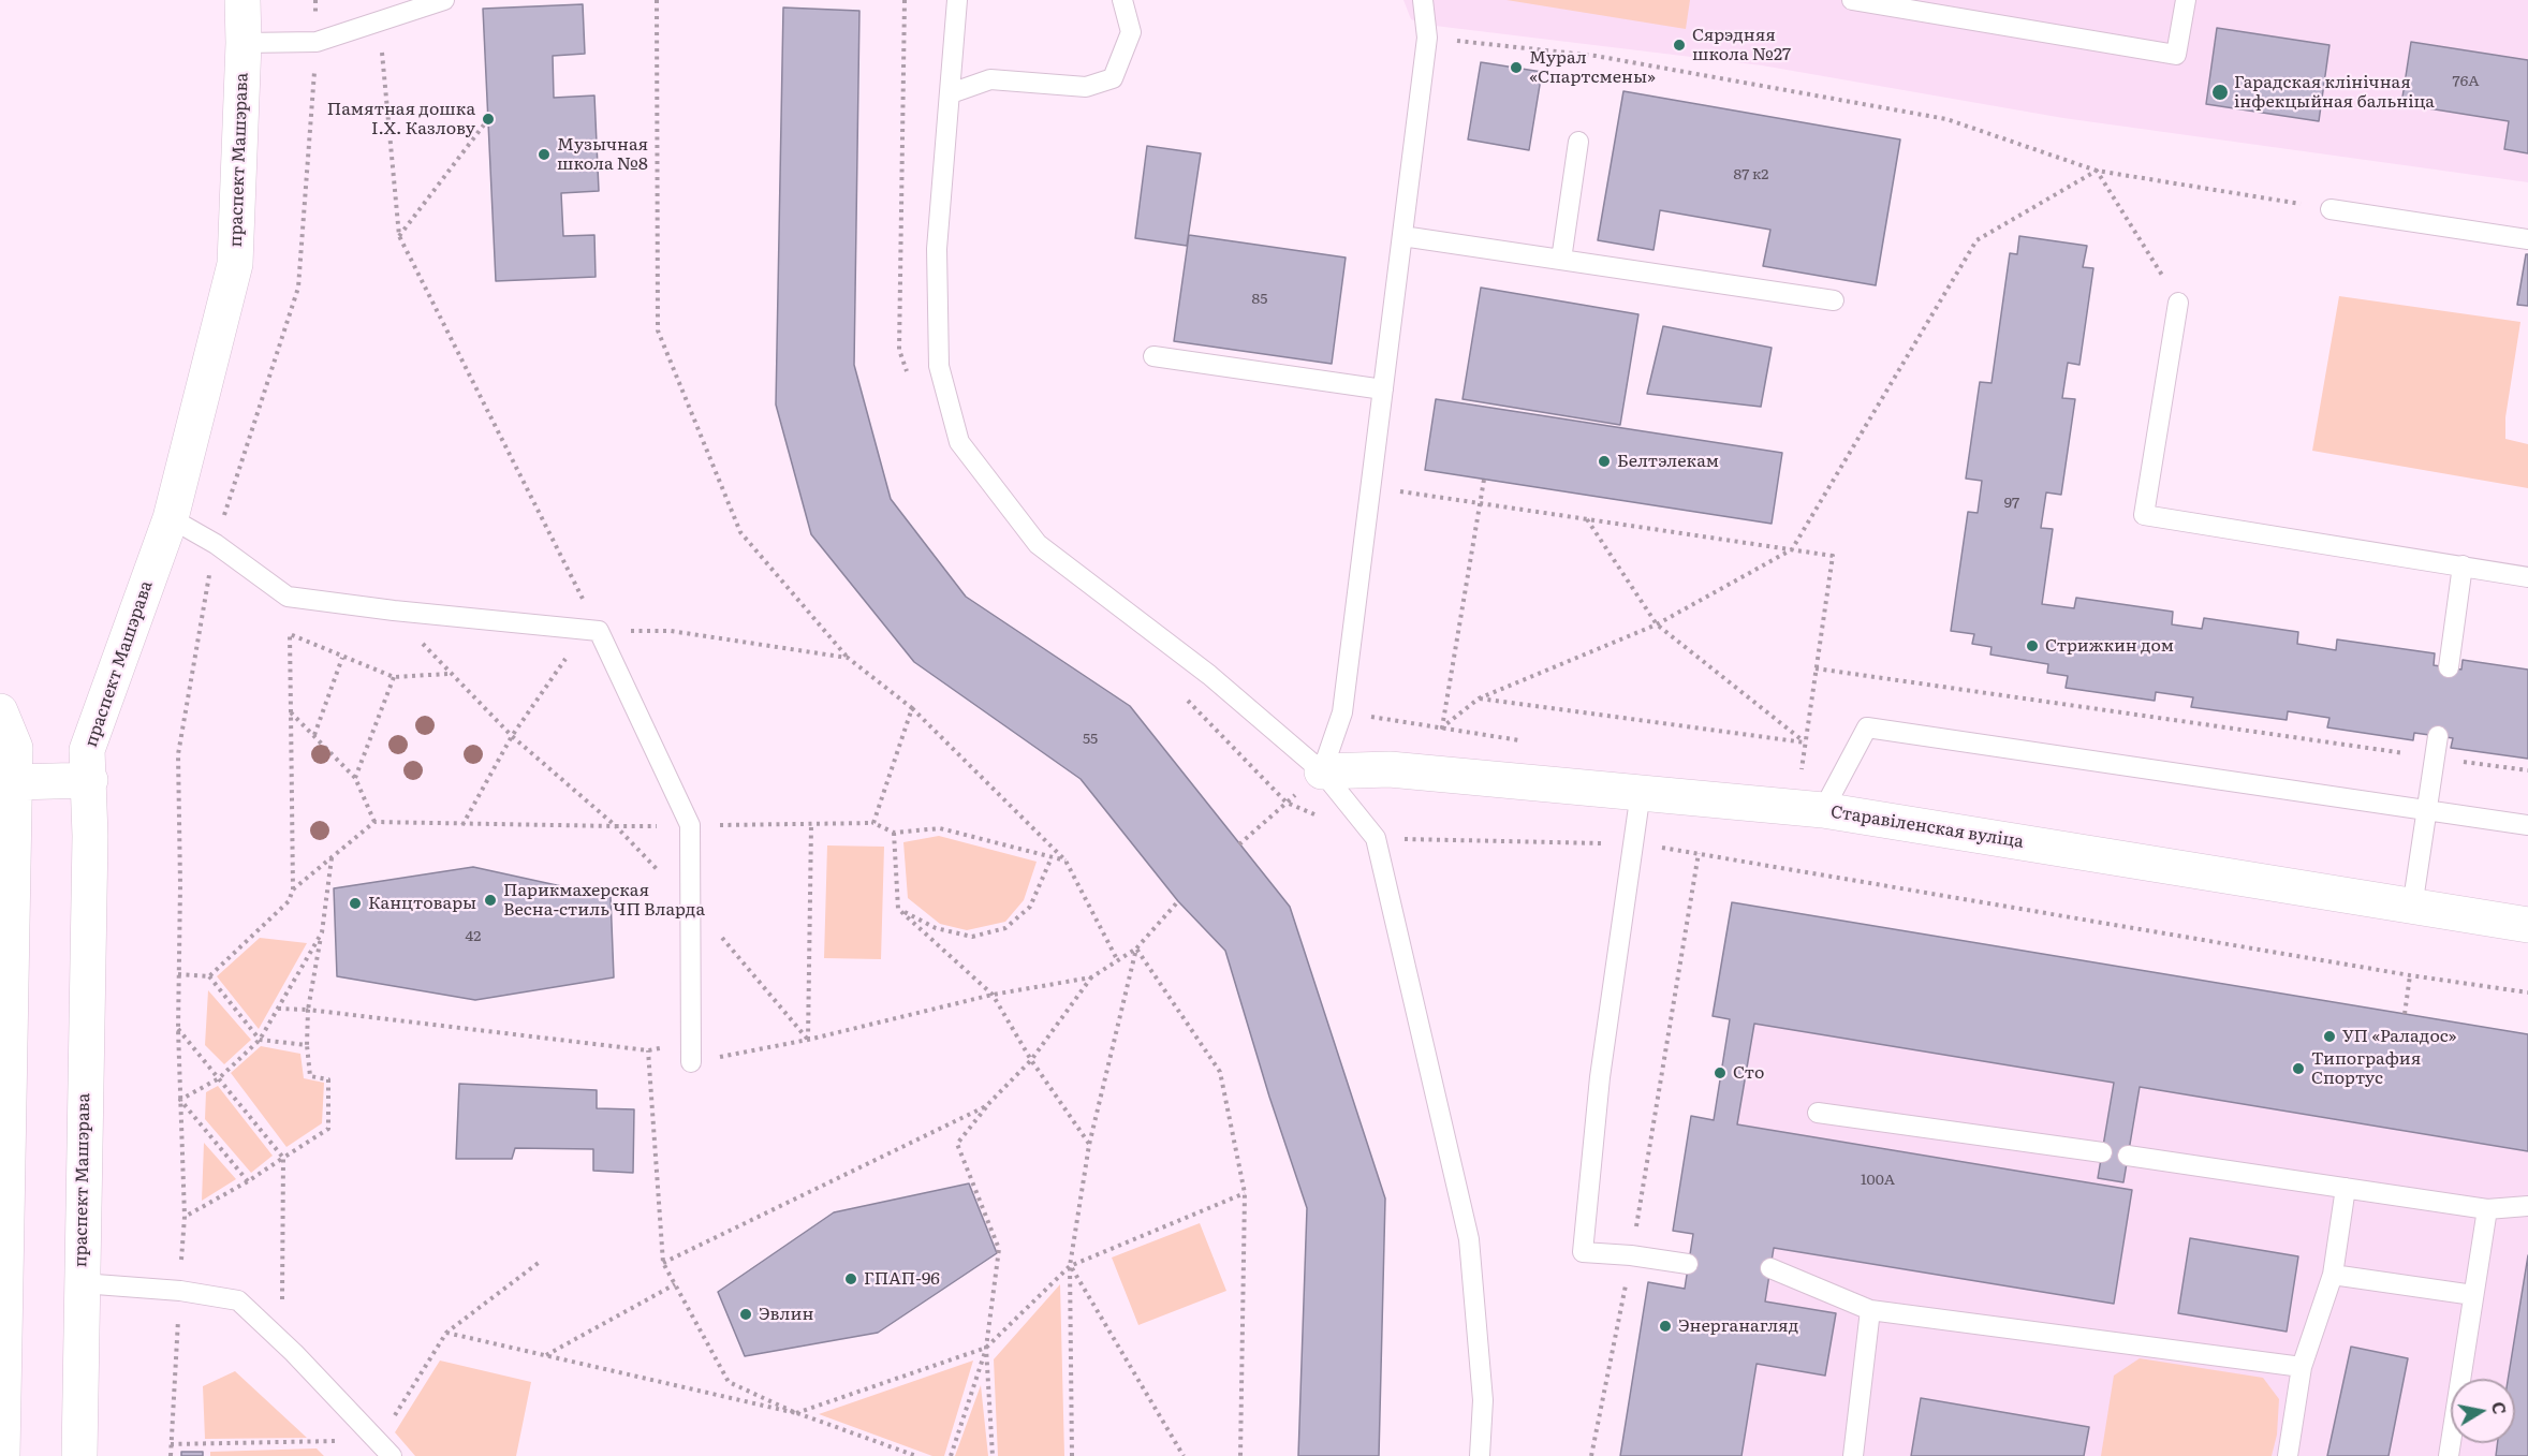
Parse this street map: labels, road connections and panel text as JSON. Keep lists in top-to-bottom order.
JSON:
{
  "streets": {
    "main road": ["праспект Машэрава", "Старавіленская вуліца"]
  },
  "places": [
    "Сярэдняя школа №27",
    "Мурал «Спартсмены»",
    "Гарадская клінічная інфекцыйная бальніца",
    "Памятная дошка І.Х. Казлову",
    "Музычная школа №8",
    "Белтэлекам",
    "Стрижкин дом",
    "Парикмахерская Весна-стиль ЧП Вларда",
    "Канцтовары",
    "УП «Раладос»",
    "Типография Спортус",
    "Сто",
    "ГПАП-96",
    "Эвлин",
    "Энерганагляд"
  ],
  "house_numbers": [
    "76А",
    "87 к2",
    "85",
    "97",
    "55",
    "42",
    "100А"
  ],
  "north": "right"
}
